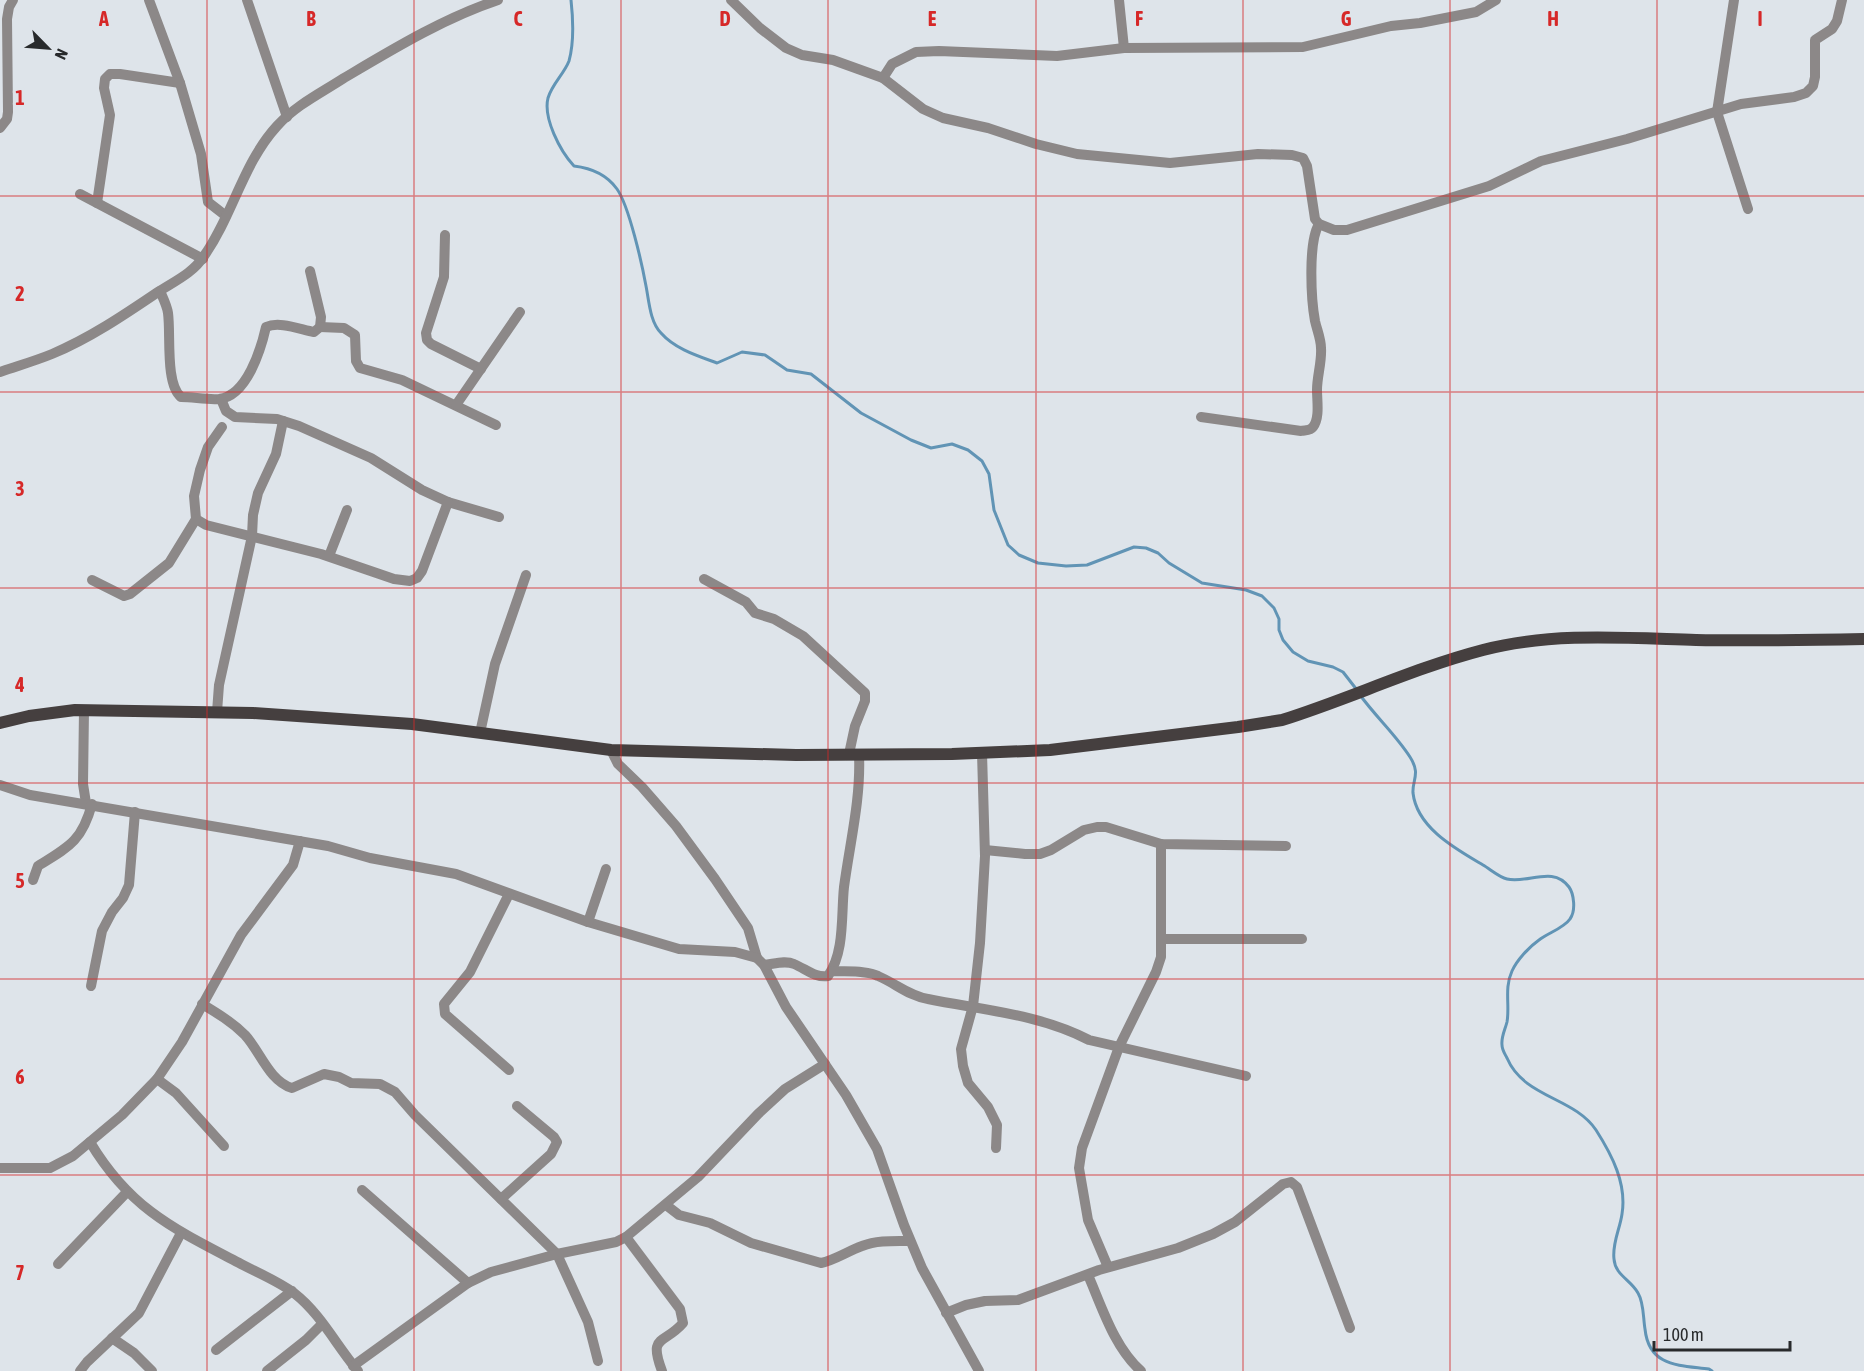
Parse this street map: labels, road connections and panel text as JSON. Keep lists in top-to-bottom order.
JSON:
{
  "scale_bar": "100 m",
  "north": "bottom right",
  "grid": {
    "columns": [
      "A",
      "B",
      "C",
      "D",
      "E",
      "F",
      "G",
      "H",
      "I"
    ],
    "rows": [
      "1",
      "2",
      "3",
      "4",
      "5",
      "6",
      "7"
    ]
  }
}
